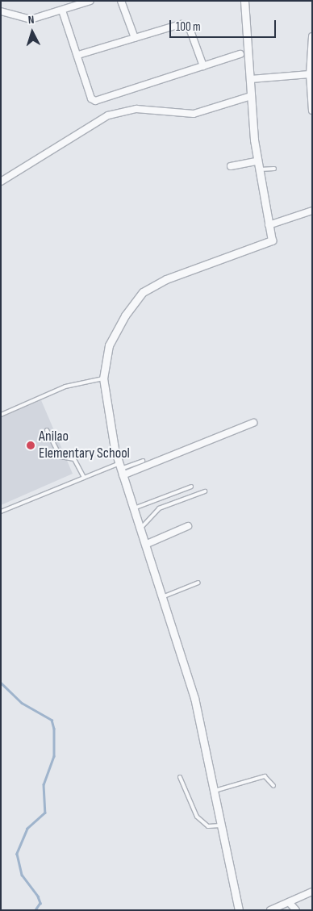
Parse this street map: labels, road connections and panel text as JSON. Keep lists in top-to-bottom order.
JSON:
{
  "places": ["Anilao Elementary School"],
  "scale_bar": "100 m",
  "north": "top"
}
